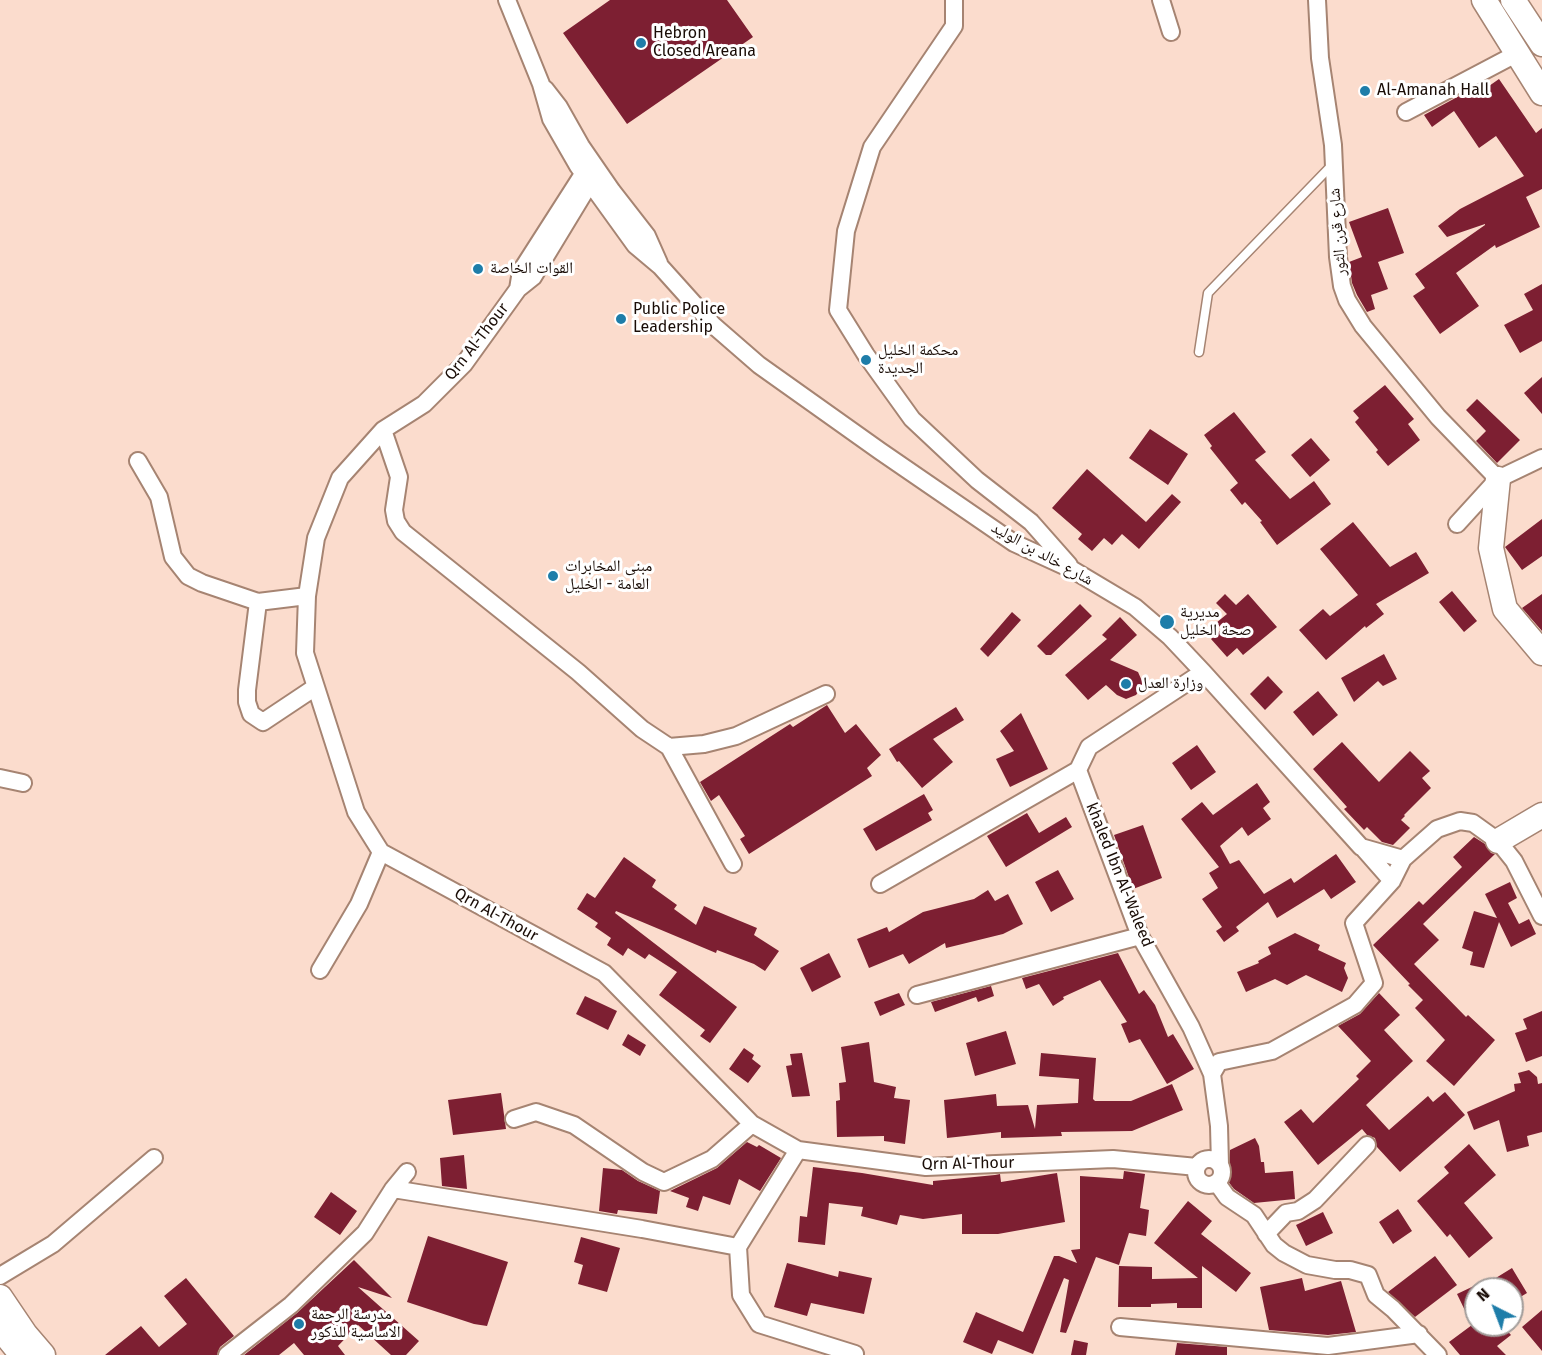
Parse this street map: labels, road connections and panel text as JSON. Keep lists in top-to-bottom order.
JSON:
{
  "streets": {
    "street": [
      "شارع قرن الثور",
      "Qrn Al-Thour",
      "شارع خالد بن الوليد",
      "khaled Ibn Al-Waleed"
    ]
  },
  "crossings": [
    ["Qrn Al-Thour", "شارع خالد بن الوليد"],
    ["Qrn Al-Thour", "khaled Ibn Al-Waleed"]
  ],
  "places": [
    "Hebron Closed Areana",
    "Al-Amanah Hall",
    "القوات الخاصة",
    "Public Police Leadership",
    "محكمة الخليل الجديدة",
    "مبنى المخابرات العامة - الخليل",
    "مديرية صحة الخليل",
    "وزارة العدل",
    "مدرسة الرحمة الاساسية للذكور"
  ],
  "north": "top left"
}
